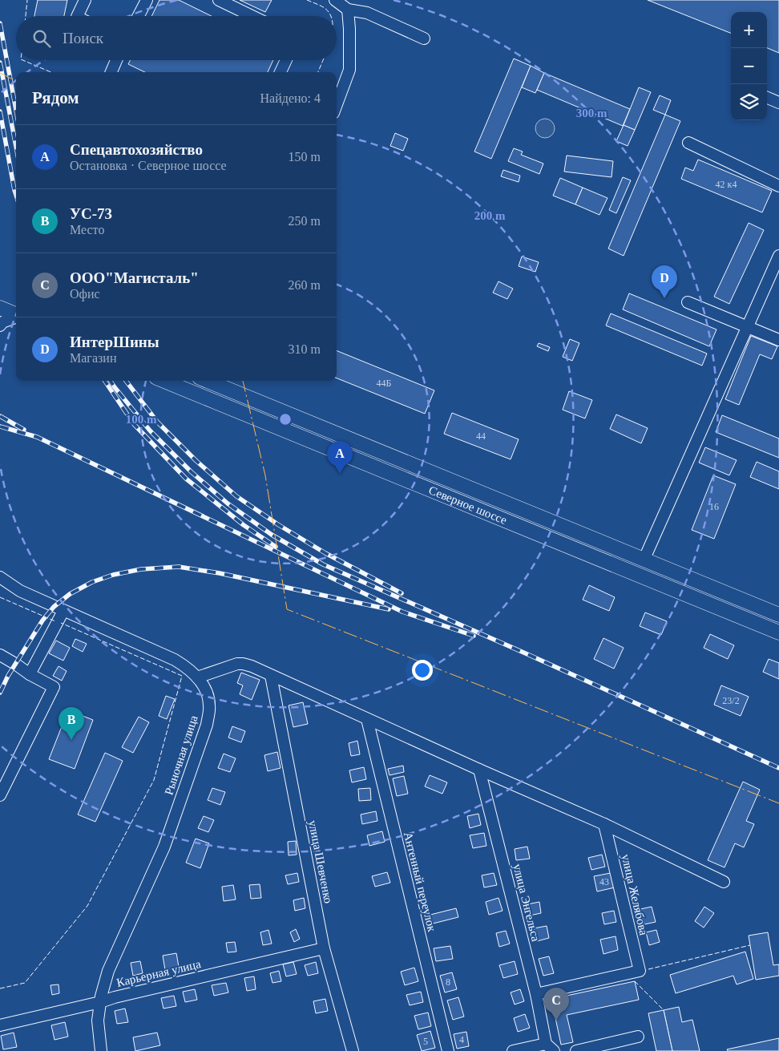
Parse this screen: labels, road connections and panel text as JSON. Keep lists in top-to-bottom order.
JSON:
{
  "streets": {
    "main road": ["Северное шоссе"],
    "street": [
      "Рыночная улица",
      "улица Шевченко",
      "Антенный переулок",
      "улица Желябова",
      "улица Энгельса",
      "Карьерная улица"
    ]
  },
  "crossings": [
    ["Рыночная улица", "Карьерная улица"],
    ["улица Шевченко", "Карьерная улица"],
    ["улица Желябова", "улица Энгельса"]
  ],
  "house_numbers": [
    "42 к4",
    "44Б",
    "44",
    "16",
    "23/2",
    "43",
    "8",
    "4",
    "5"
  ],
  "page": {
    "map_buttons": ["+", "−"],
    "search": "Поиск",
    "heading": ["Рядом", "Найдено: 4"],
    "list": [
      {
        "mark": "A",
        "name": "Спецавтохозяйство",
        "note": "Остановка · Северное шоссе",
        "value": "150 m"
      },
      {
        "mark": "B",
        "name": "УС-73",
        "note": "Место",
        "value": "250 m"
      },
      {
        "mark": "C",
        "name": "ООО\"Магисталь\"",
        "note": "Офис",
        "value": "260 m"
      },
      {
        "mark": "D",
        "name": "ИнтерШины",
        "note": "Магазин",
        "value": "310 m"
      }
    ],
    "pins": [
      "D",
      "A",
      "B",
      "C"
    ]
  },
  "rings": ["300 m", "200 m", "100 m"]
}
